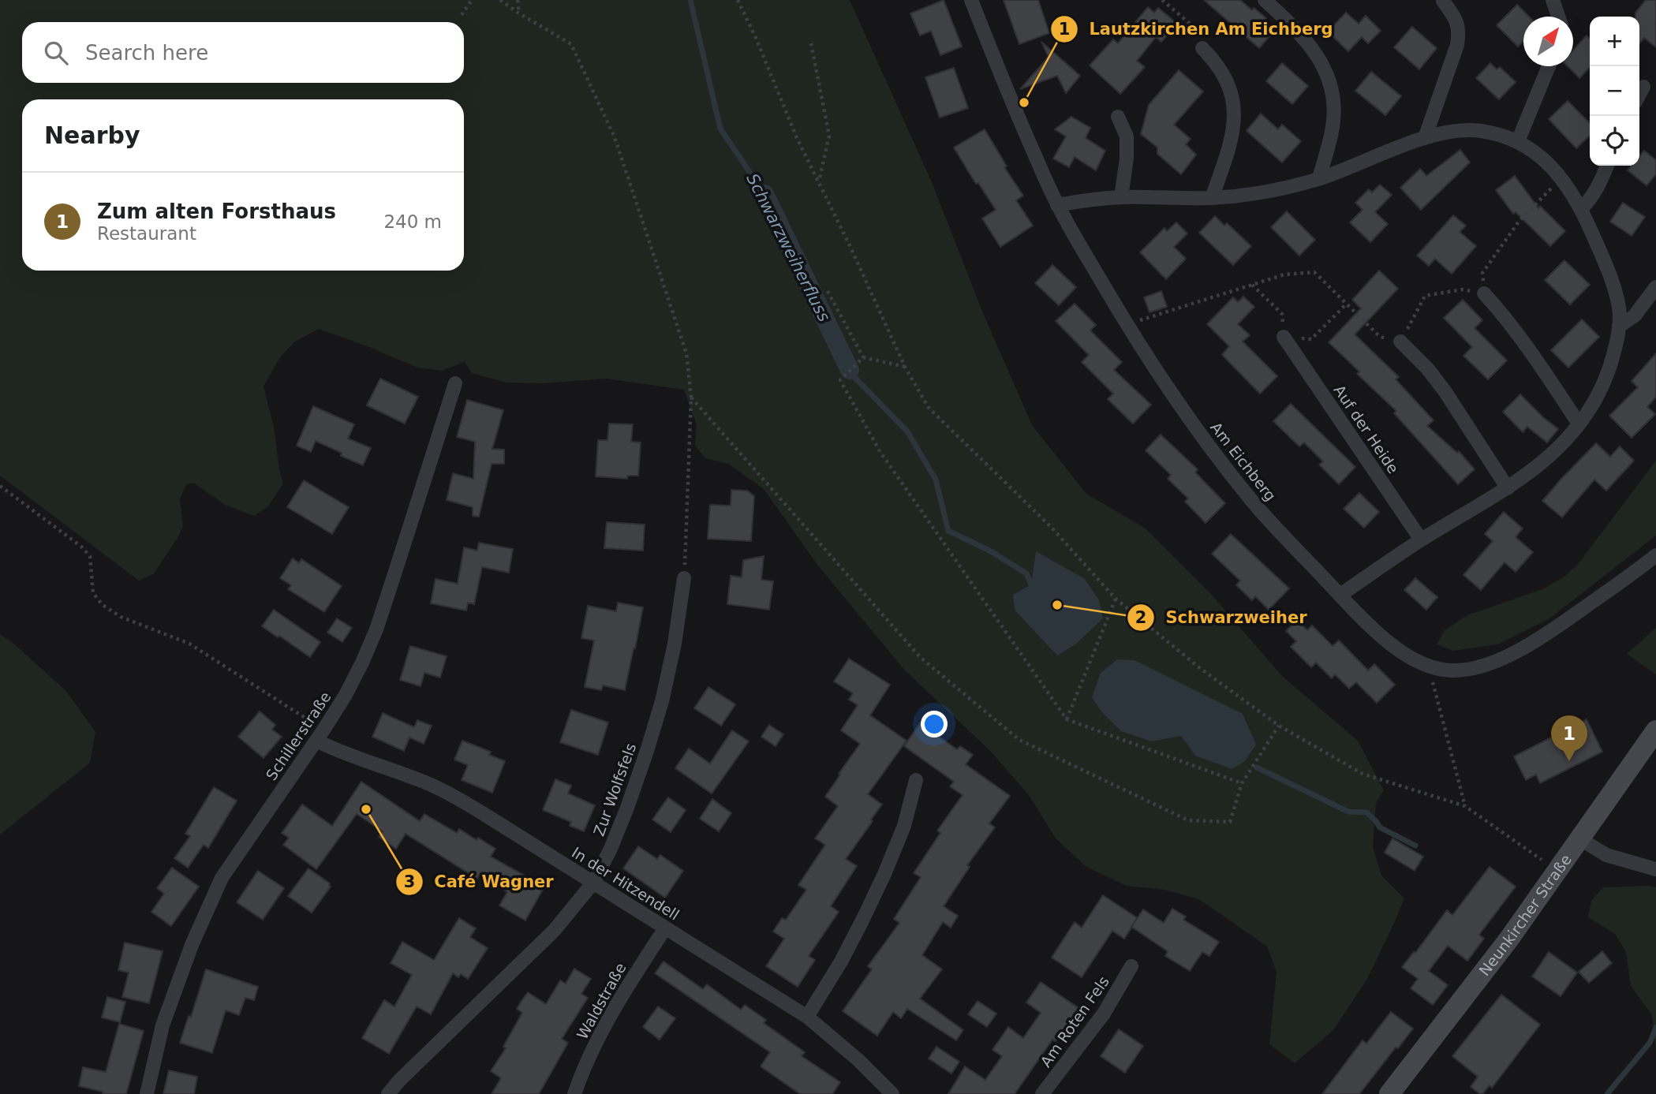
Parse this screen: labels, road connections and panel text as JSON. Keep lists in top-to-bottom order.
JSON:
{
  "streets": {
    "main road": ["Neunkircher Straße"],
    "street": [
      "Auf der Heide",
      "Am Eichberg",
      "Schillerstraße",
      "Zur Wolfsfels",
      "In der Hitzendell",
      "Waldstraße",
      "Am Roten Fels"
    ]
  },
  "crossings": [
    ["Schillerstraße", "In der Hitzendell"],
    ["Zur Wolfsfels", "In der Hitzendell"],
    ["In der Hitzendell", "Waldstraße"]
  ],
  "water": ["Schwarzweiherfluss"],
  "places": ["Lautzkirchen Am Eichberg", "Schwarzweiher", "Café Wagner"],
  "north": "top right",
  "page": {
    "map_buttons": ["+", "−"],
    "search": "Search here",
    "heading": "Nearby",
    "list": [
      {
        "mark": "1",
        "name": "Zum alten Forsthaus",
        "note": "Restaurant",
        "value": "240 m"
      }
    ],
    "pins": "1"
  }
}
